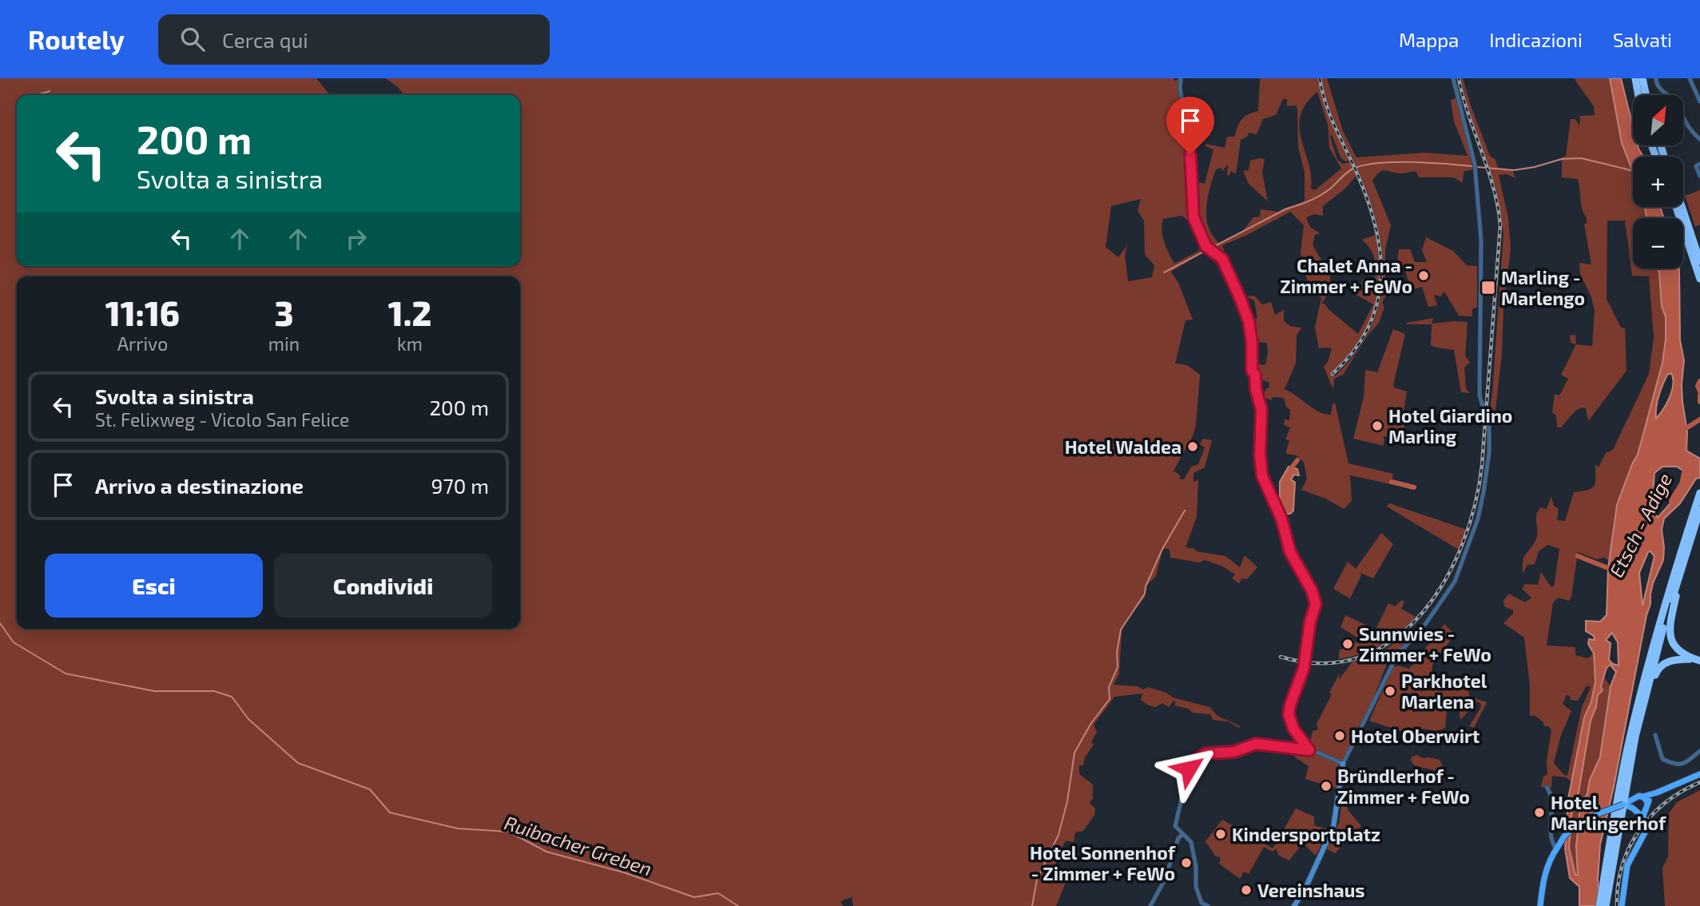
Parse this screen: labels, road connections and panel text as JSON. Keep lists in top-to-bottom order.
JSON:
{
  "water": ["Etsch - Adige", "Ruibacher Greben"],
  "places": {
    "other": [
      "Chalet Anna - Zimmer + FeWo",
      "Hotel Giardino Marling",
      "Hotel Waldea",
      "Sunnwies - Zimmer + FeWo",
      "Parkhotel Marlena",
      "Hotel Oberwirt",
      "Bründlerhof - Zimmer + FeWo",
      "Hotel Marlingerhof",
      "Kindersportplatz",
      "Hotel Sonnenhof - Zimmer + FeWo",
      "Vereinshaus"
    ],
    "transit": ["Marling - Marlengo"]
  },
  "north": "top right",
  "page": {
    "header": "Routely",
    "search": "Cerca qui",
    "nav": ["Mappa", "Indicazioni", "Salvati"],
    "map_buttons": ["+", "−"],
    "turn": ["200 m", "Svolta a sinistra"],
    "eta": [
      "11:16",
      "Arrivo",
      "3",
      "min",
      "1.2",
      "km"
    ],
    "list": [
      {
        "name": "Svolta a sinistra",
        "note": "St. Felixweg - Vicolo San Felice",
        "value": "200 m"
      },
      {
        "name": "Arrivo a destinazione",
        "value": "970 m"
      }
    ],
    "buttons": ["Esci", "Condividi"]
  }
}
